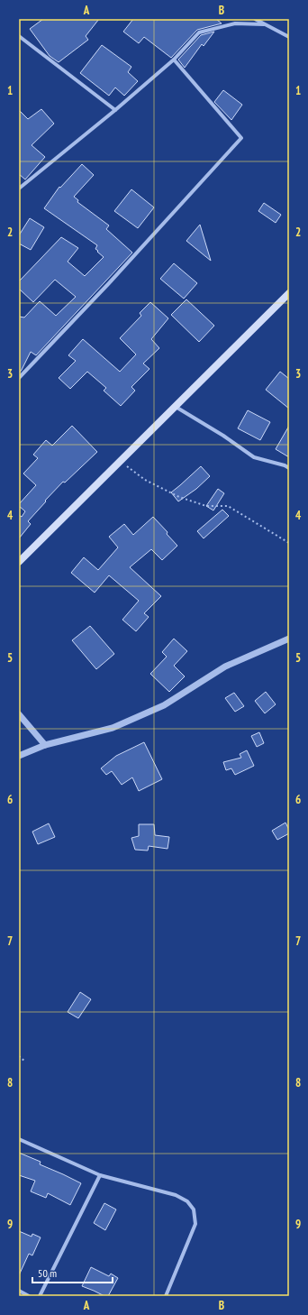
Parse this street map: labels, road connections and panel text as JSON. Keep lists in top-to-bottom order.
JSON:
{
  "scale_bar": "50 m",
  "grid": {
    "columns": ["A", "B"],
    "rows": [
      "1",
      "2",
      "3",
      "4",
      "5",
      "6",
      "7",
      "8",
      "9"
    ]
  }
}
